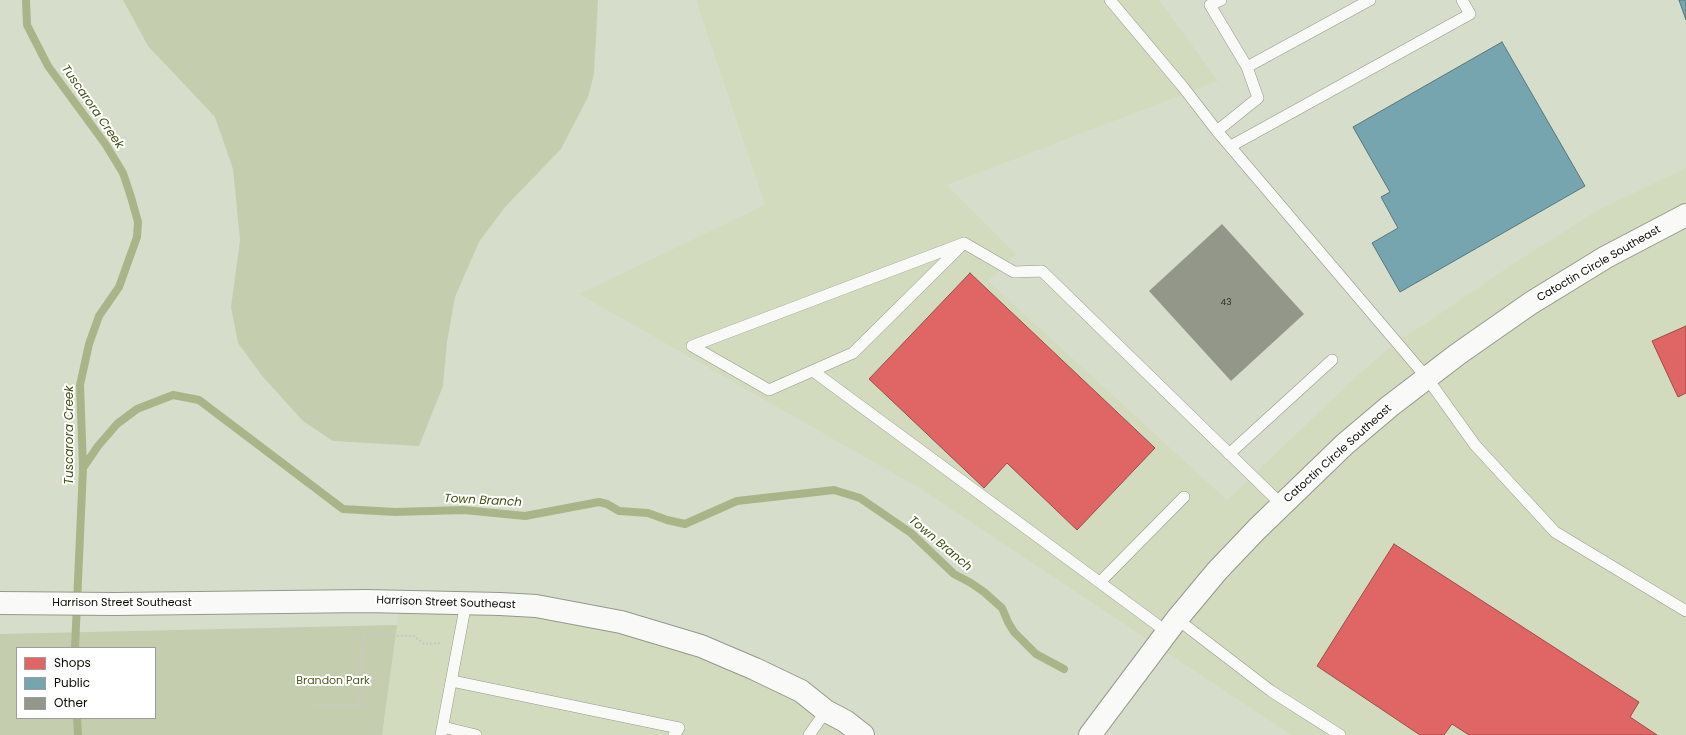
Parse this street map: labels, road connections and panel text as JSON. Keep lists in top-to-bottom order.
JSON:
{
  "streets": {
    "street": ["Catoctin Circle Southeast", "Harrison Street Southeast"]
  },
  "water": ["Tuscarora Creek", "Town Branch"],
  "parks": ["Brandon Park"],
  "house_numbers": ["43"],
  "legend": ["Shops", "Public", "Other"]
}
